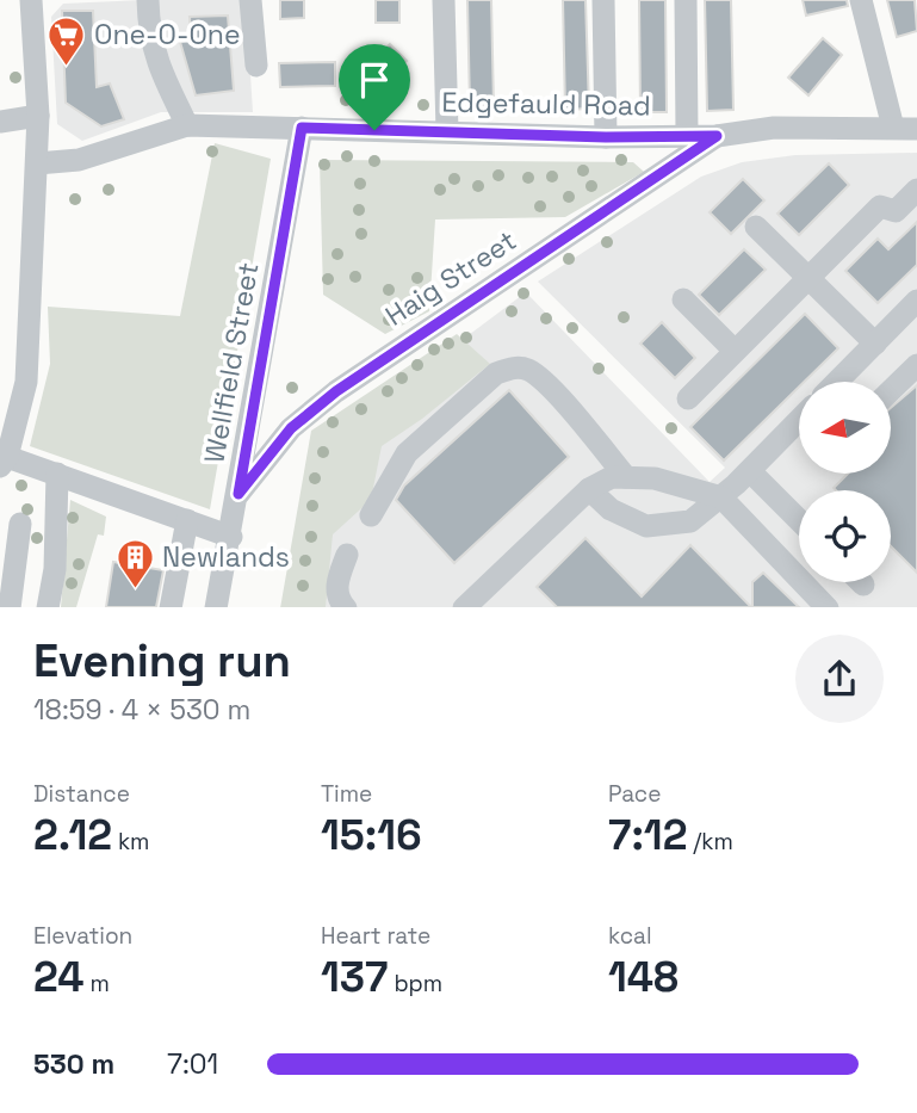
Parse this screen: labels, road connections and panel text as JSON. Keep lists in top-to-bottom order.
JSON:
{
  "streets": {
    "street": ["Edgefauld Road", "Haig Street", "Wellfield Street"]
  },
  "crossings": [
    ["Edgefauld Road", "Haig Street"],
    ["Edgefauld Road", "Wellfield Street"],
    ["Haig Street", "Wellfield Street"]
  ],
  "places": {
    "supermarket": ["One-O-One"],
    "building": ["Newlands"]
  },
  "north": "left",
  "page": {
    "heading": ["Evening run", "18:59 · 4 × 530 m"],
    "stats": [
      ["Distance", "2.12 km"],
      ["Time", "15:16"],
      ["Pace", "7:12 /km"],
      ["Elevation", "24 m"],
      ["Heart rate", "137 bpm"],
      ["kcal", "148"]
    ],
    "list": [
      {
        "name": "530 m",
        "note": "7:01"
      }
    ]
  }
}
